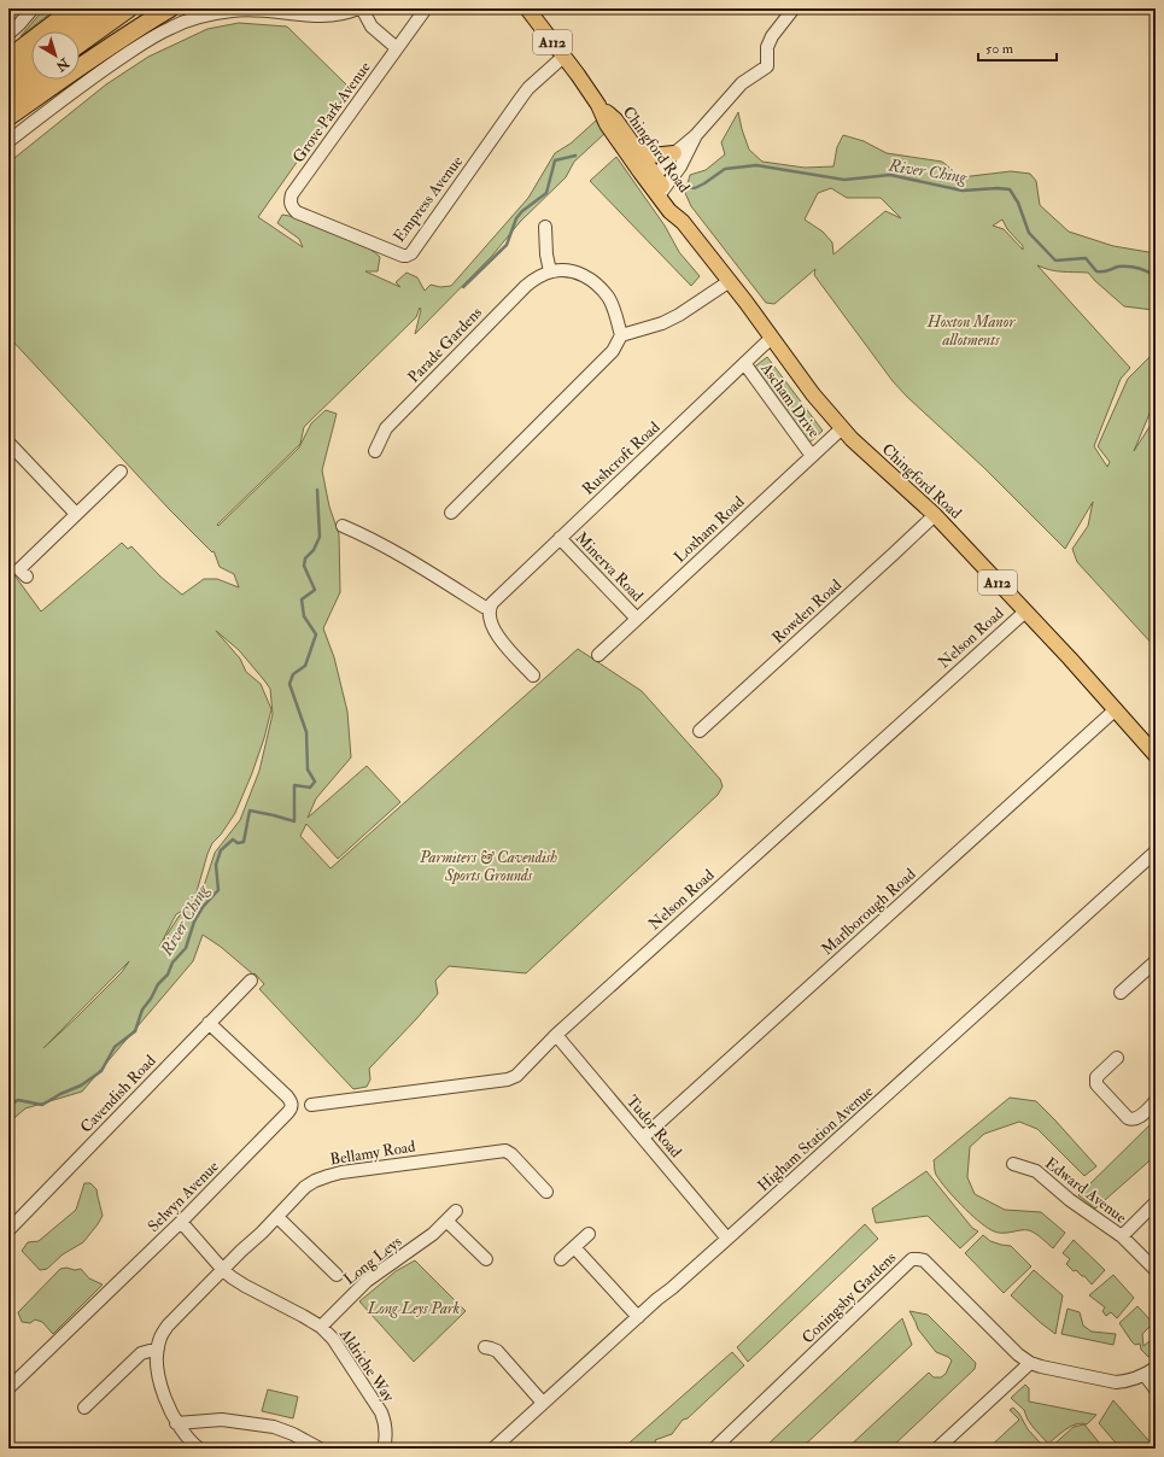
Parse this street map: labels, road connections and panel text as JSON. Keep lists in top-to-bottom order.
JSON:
{
  "streets": {
    "main road": ["A112", "Chingford Road"],
    "street": [
      "Grove Park Avenue",
      "Empress Avenue",
      "Parade Gardens",
      "Ascham Drive",
      "Rushcroft Road",
      "Loxham Road",
      "Minerva Road",
      "Rowden Road",
      "Nelson Road",
      "Marlborough Road",
      "Cavendish Road",
      "Tudor Road",
      "Higham Station Avenue",
      "Bellamy Road",
      "Edward Avenue",
      "Selwyn Avenue",
      "Long Leys",
      "Coningsby Gardens",
      "Aldriche Way"
    ]
  },
  "crossings": [
    ["Grove Park Avenue", "Empress Avenue"],
    ["Chingford Road", "Empress Avenue"],
    ["Chingford Road", "Rushcroft Road"],
    ["Chingford Road", "Loxham Road"],
    ["Chingford Road", "Rowden Road"],
    ["Chingford Road", "Nelson Road"],
    ["Chingford Road", "Marlborough Road"],
    ["Ascham Drive", "Rushcroft Road"],
    ["Ascham Drive", "Loxham Road"],
    ["Rushcroft Road", "Minerva Road"],
    ["Loxham Road", "Minerva Road"],
    ["Nelson Road", "Tudor Road"],
    ["Marlborough Road", "Tudor Road"],
    ["Cavendish Road", "Selwyn Avenue"],
    ["Tudor Road", "Higham Station Avenue"],
    ["Bellamy Road", "Aldriche Way"],
    ["Selwyn Avenue", "Aldriche Way"],
    ["Long Leys", "Aldriche Way"]
  ],
  "water": ["River Ching"],
  "parks": ["Hoxton Manor allotments", "Parmiters & Cavendish Sports Grounds", "Long Leys Park"],
  "scale_bar": "50 m",
  "north": "bottom right"
}
